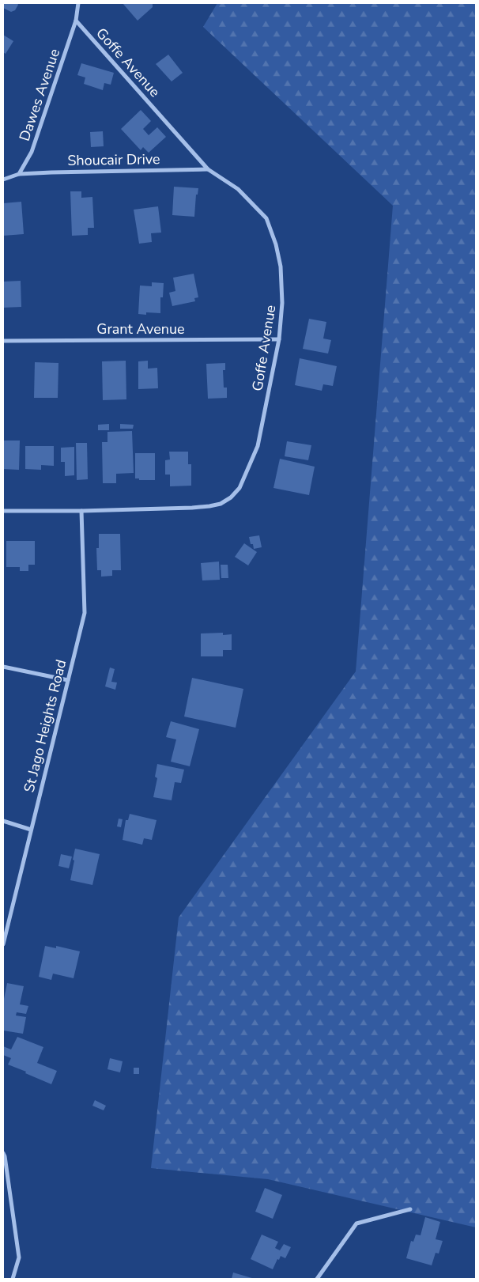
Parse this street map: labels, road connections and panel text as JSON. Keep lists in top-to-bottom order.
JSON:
{
  "streets": {
    "street": [
      "Goffe Avenue",
      "Dawes Avenue",
      "Shoucair Drive",
      "Grant Avenue",
      "St Jago Heights Road"
    ]
  },
  "crossings": [
    ["Goffe Avenue", "Dawes Avenue"],
    ["Goffe Avenue", "Shoucair Drive"],
    ["Goffe Avenue", "Grant Avenue"],
    ["Goffe Avenue", "St Jago Heights Road"],
    ["Dawes Avenue", "Shoucair Drive"]
  ]
}
